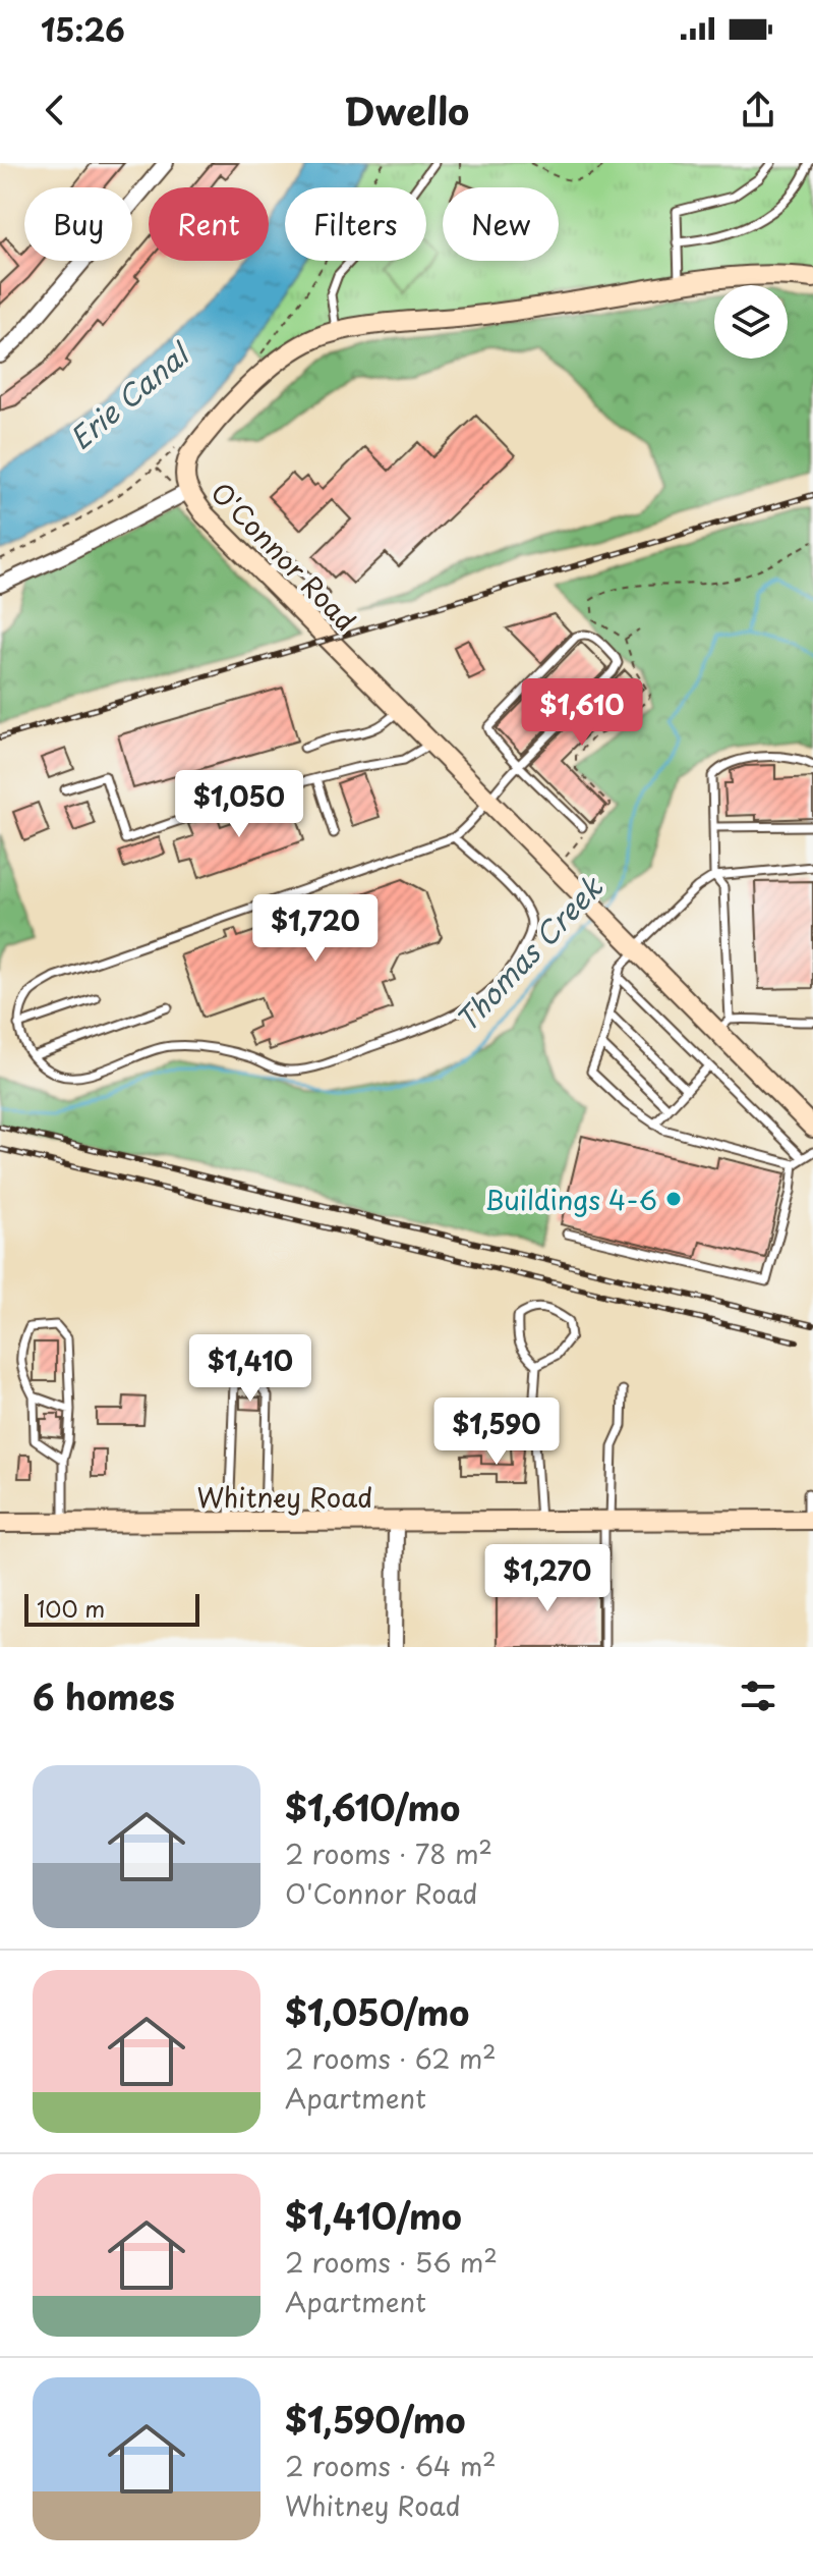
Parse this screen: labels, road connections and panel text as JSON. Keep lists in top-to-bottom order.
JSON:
{
  "streets": {
    "street": ["O'Connor Road", "Whitney Road"]
  },
  "water": ["Erie Canal", "Thomas Creek"],
  "places": ["Buildings 4-6"],
  "scale_bar": "100 m",
  "page": {
    "status": "15:26",
    "header": "Dwello",
    "chip": [
      "Buy",
      "Rent",
      "Filters",
      "New"
    ],
    "price": [
      "$1,610",
      "$1,050",
      "$1,720",
      "$1,410",
      "$1,590",
      "$1,270"
    ],
    "scale": "100 m",
    "heading": "6 homes",
    "list": [
      {
        "name": "$1,610/mo",
        "note": "2 rooms · 78 m² · O'Connor Road"
      },
      {
        "name": "$1,050/mo",
        "note": "2 rooms · 62 m² · Apartment"
      },
      {
        "name": "$1,410/mo",
        "note": "2 rooms · 56 m² · Apartment"
      },
      {
        "name": "$1,590/mo",
        "note": "2 rooms · 64 m² · Whitney Road"
      }
    ]
  }
}
